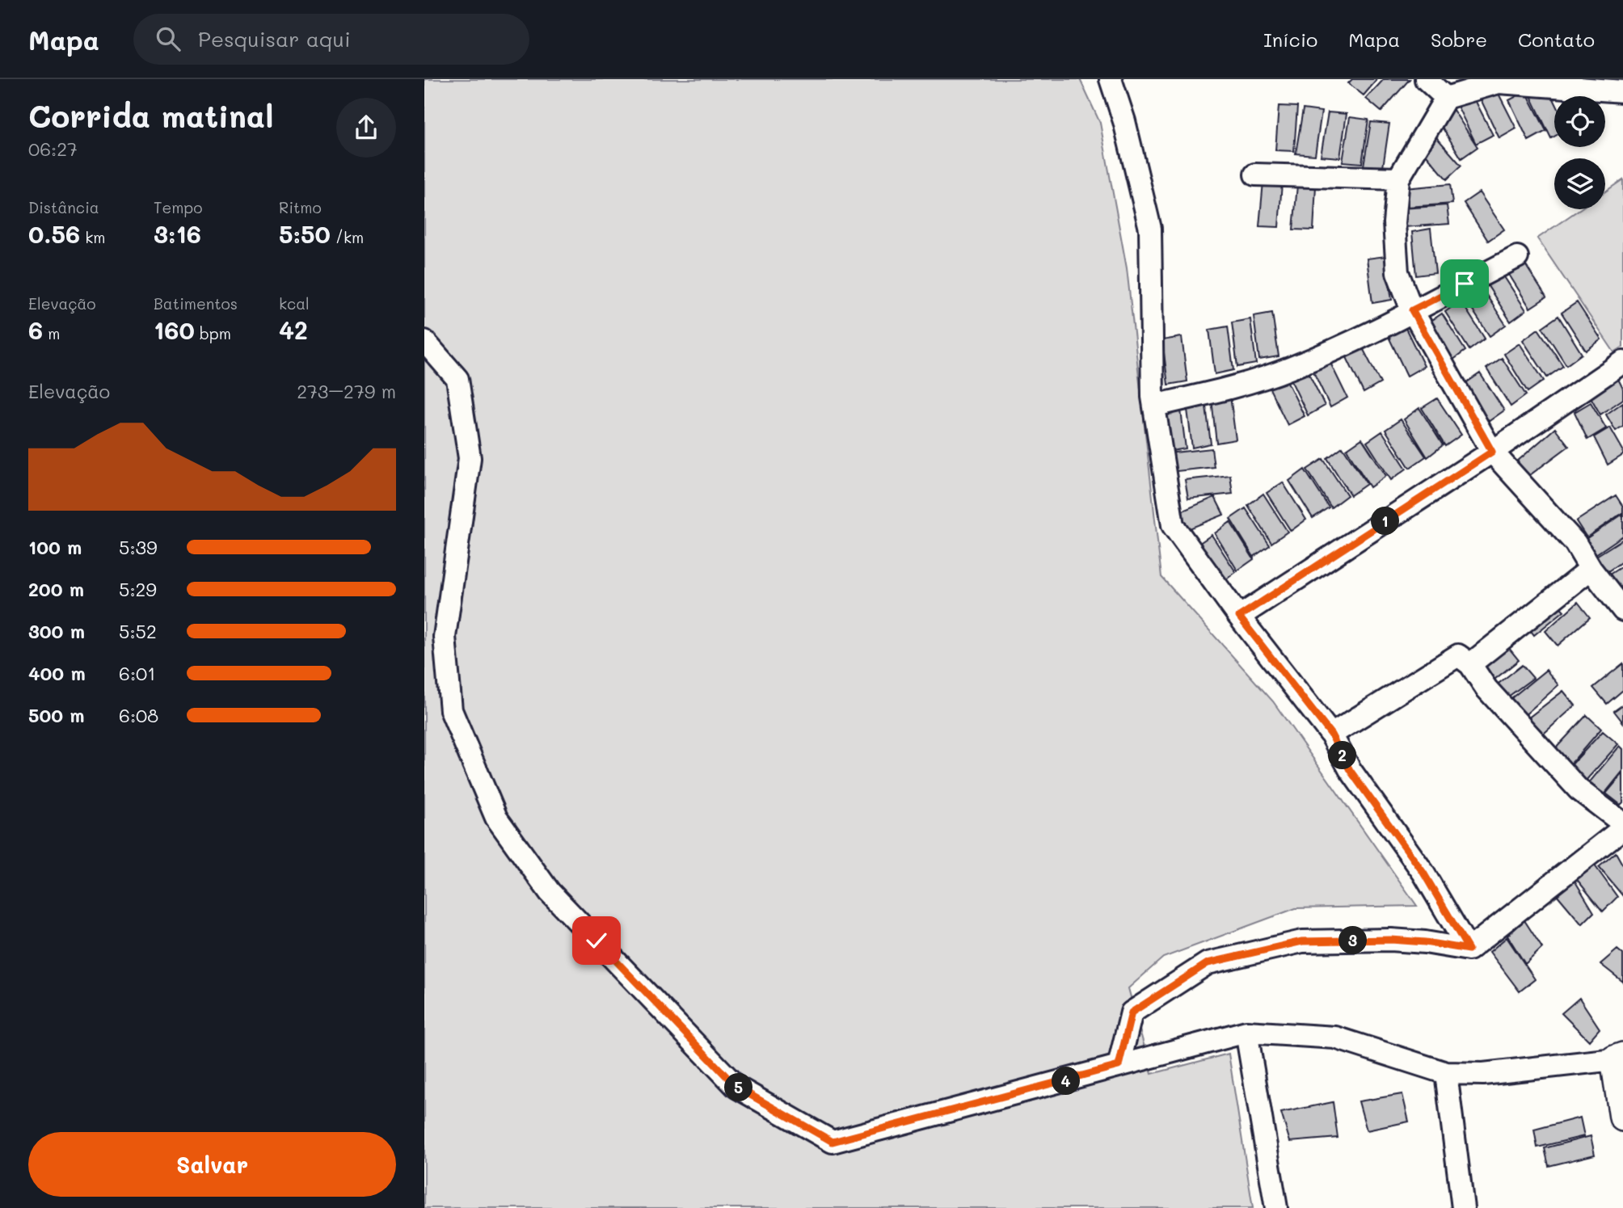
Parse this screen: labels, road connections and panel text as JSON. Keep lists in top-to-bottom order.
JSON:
{
  "page": {
    "header": "Mapa",
    "search": "Pesquisar aqui",
    "nav": [
      "Início",
      "Mapa",
      "Sobre",
      "Contato"
    ],
    "heading": ["Corrida matinal", "06:27"],
    "stats": [
      ["Distância", "0.56 km"],
      ["Tempo", "3:16"],
      ["Ritmo", "5:50 /km"],
      ["Elevação", "6 m"],
      ["Batimentos", "160 bpm"],
      ["kcal", "42"]
    ],
    "chart": ["Elevação", "273–279 m"],
    "pins": [
      "1",
      "2",
      "3",
      "4",
      "5"
    ],
    "list": [
      {
        "name": "100 m",
        "note": "5:39"
      },
      {
        "name": "200 m",
        "note": "5:29"
      },
      {
        "name": "300 m",
        "note": "5:52"
      },
      {
        "name": "400 m",
        "note": "6:01"
      },
      {
        "name": "500 m",
        "note": "6:08"
      }
    ],
    "buttons": "Salvar"
  }
}
